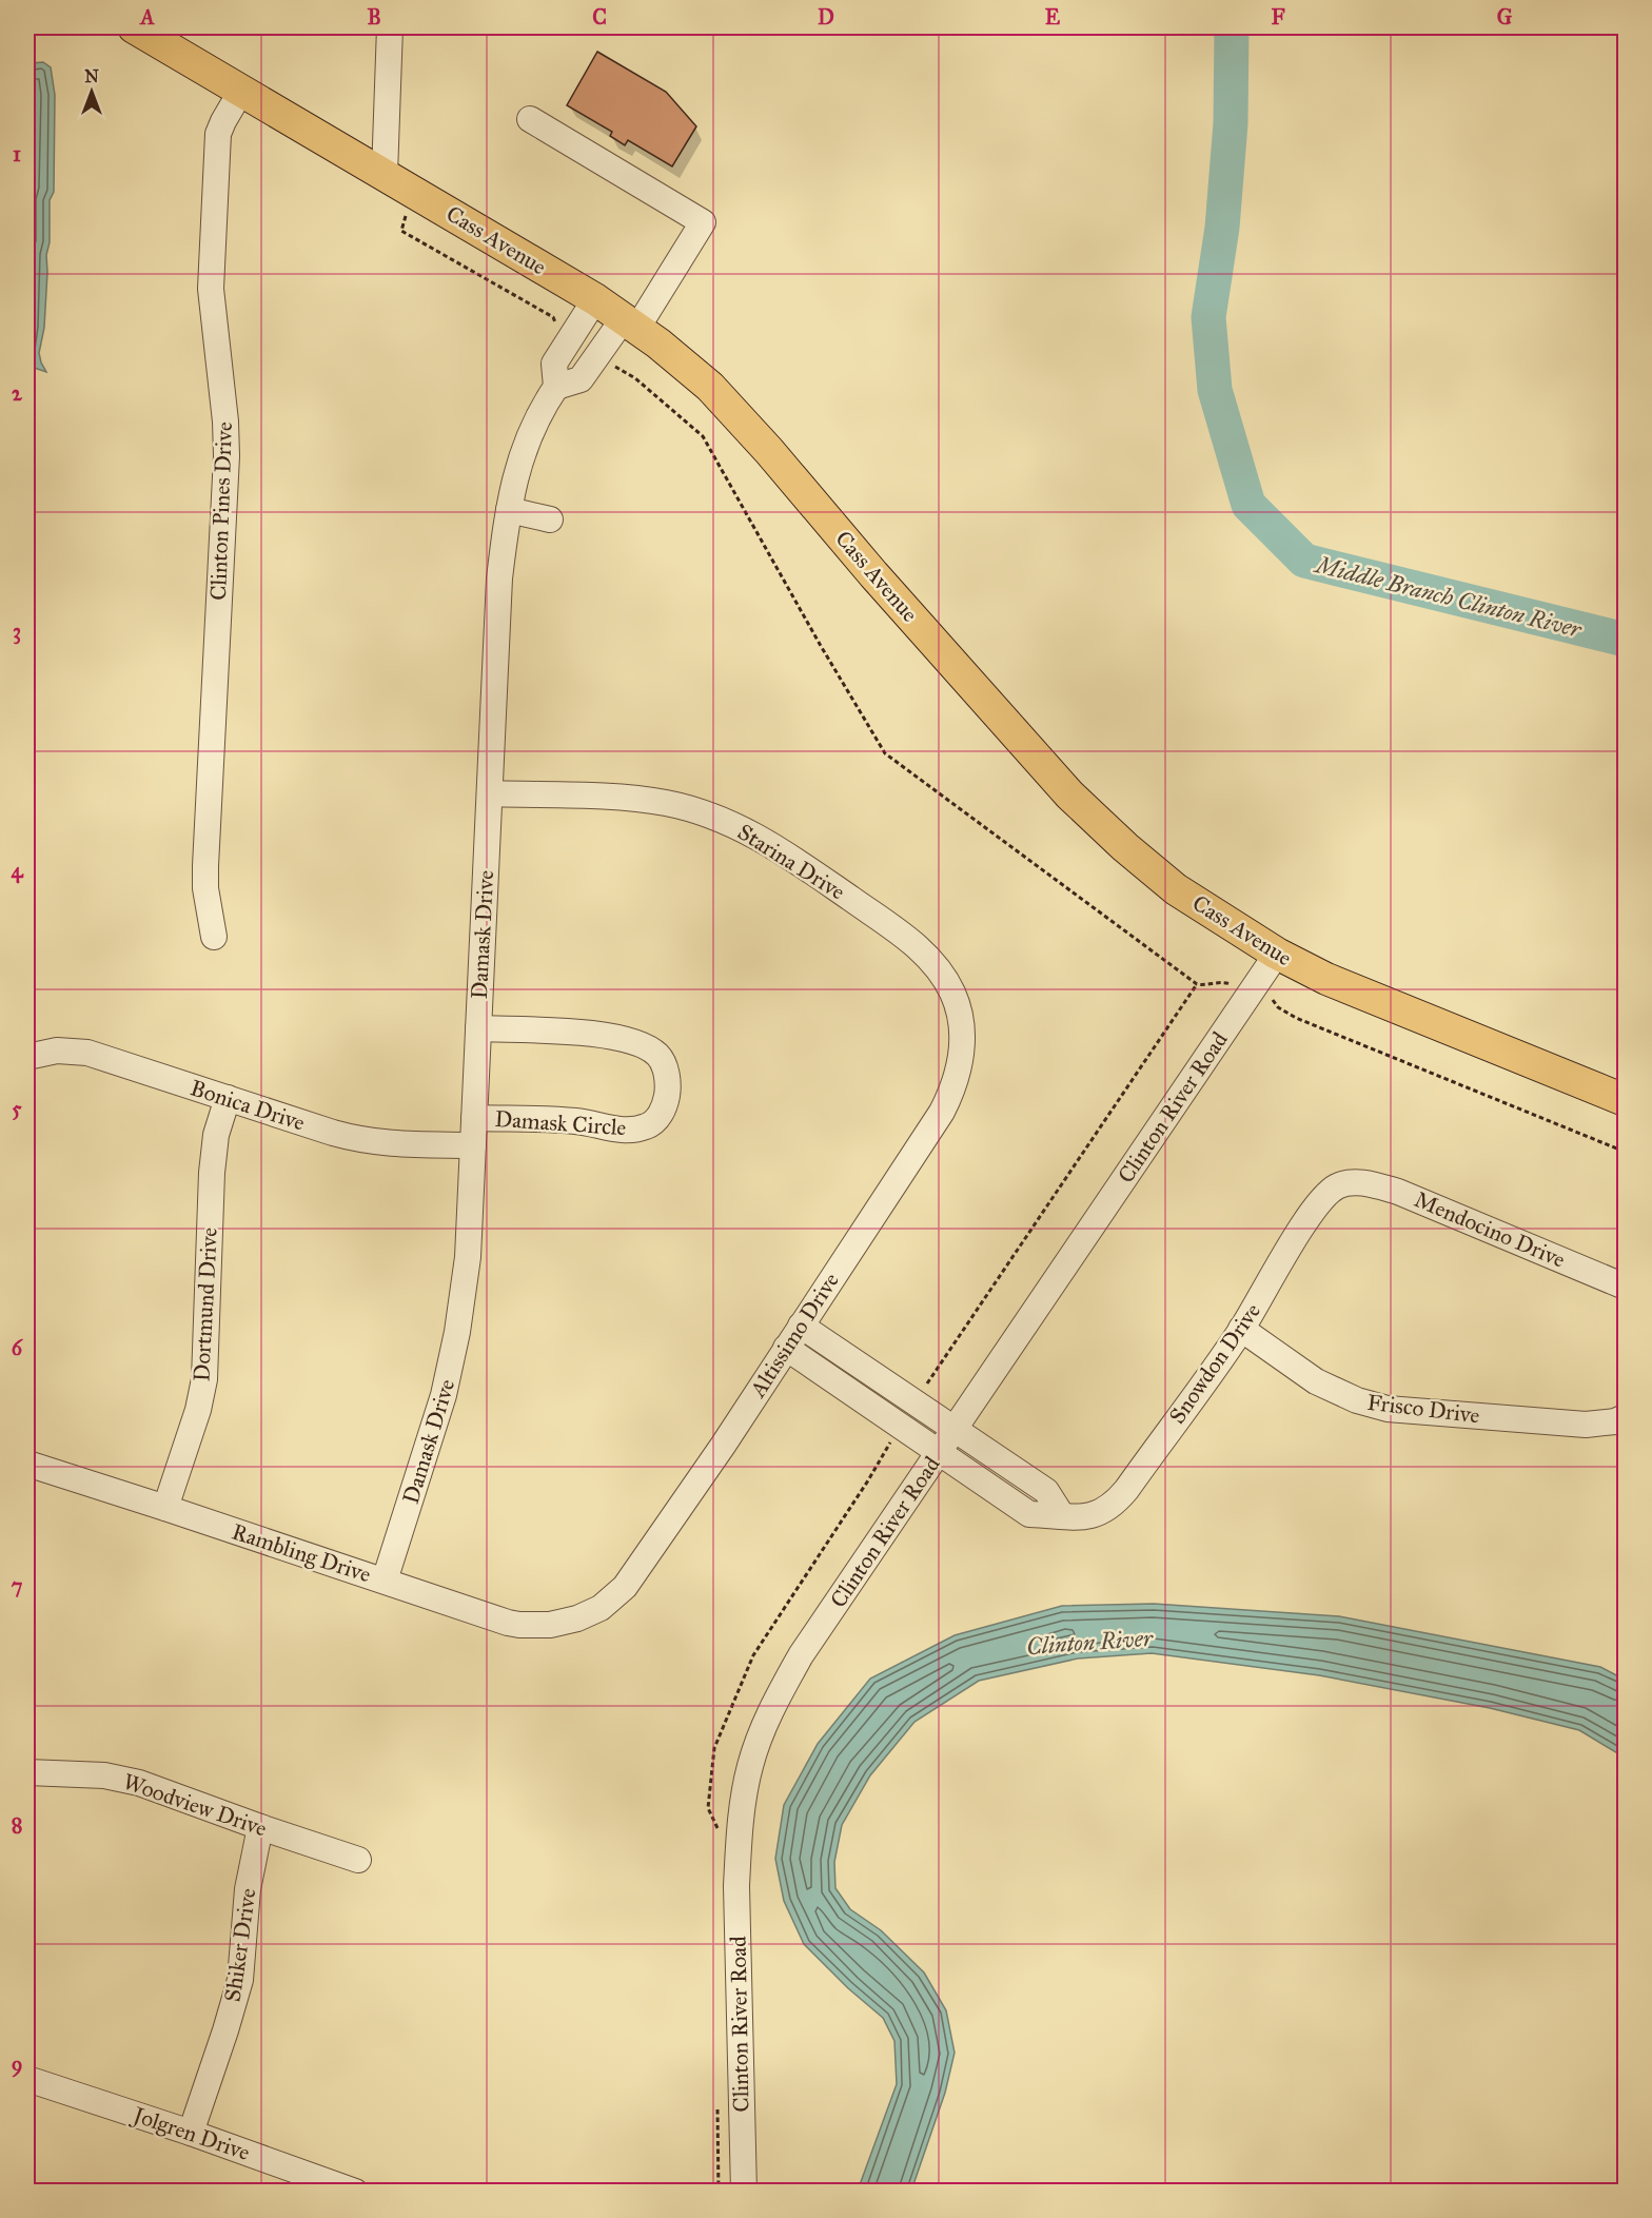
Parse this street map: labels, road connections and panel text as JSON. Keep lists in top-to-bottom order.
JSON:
{
  "streets": {
    "main road": ["Cass Avenue"],
    "street": [
      "Clinton Pines Drive",
      "Starina Drive",
      "Damask Drive",
      "Bonica Drive",
      "Clinton River Road",
      "Damask Circle",
      "Mendocino Drive",
      "Dortmund Drive",
      "Altissimo Drive",
      "Snowdon Drive",
      "Frisco Drive",
      "Rambling Drive",
      "Woodview Drive",
      "Shiker Drive",
      "Jolgren Drive"
    ]
  },
  "crossings": [
    ["Cass Avenue", "Clinton Pines Drive"],
    ["Cass Avenue", "Damask Drive"],
    ["Cass Avenue", "Clinton River Road"],
    ["Starina Drive", "Damask Drive"],
    ["Starina Drive", "Altissimo Drive"],
    ["Damask Drive", "Bonica Drive"],
    ["Damask Drive", "Damask Circle"],
    ["Damask Drive", "Rambling Drive"],
    ["Bonica Drive", "Dortmund Drive"],
    ["Clinton River Road", "Snowdon Drive"],
    ["Mendocino Drive", "Snowdon Drive"],
    ["Dortmund Drive", "Rambling Drive"],
    ["Altissimo Drive", "Snowdon Drive"],
    ["Altissimo Drive", "Rambling Drive"],
    ["Snowdon Drive", "Frisco Drive"],
    ["Woodview Drive", "Shiker Drive"],
    ["Shiker Drive", "Jolgren Drive"]
  ],
  "water": ["Middle Branch Clinton River", "Clinton River"],
  "north": "top",
  "grid": {
    "columns": [
      "A",
      "B",
      "C",
      "D",
      "E",
      "F",
      "G"
    ],
    "rows": [
      "1",
      "2",
      "3",
      "4",
      "5",
      "6",
      "7",
      "8",
      "9"
    ]
  }
}
